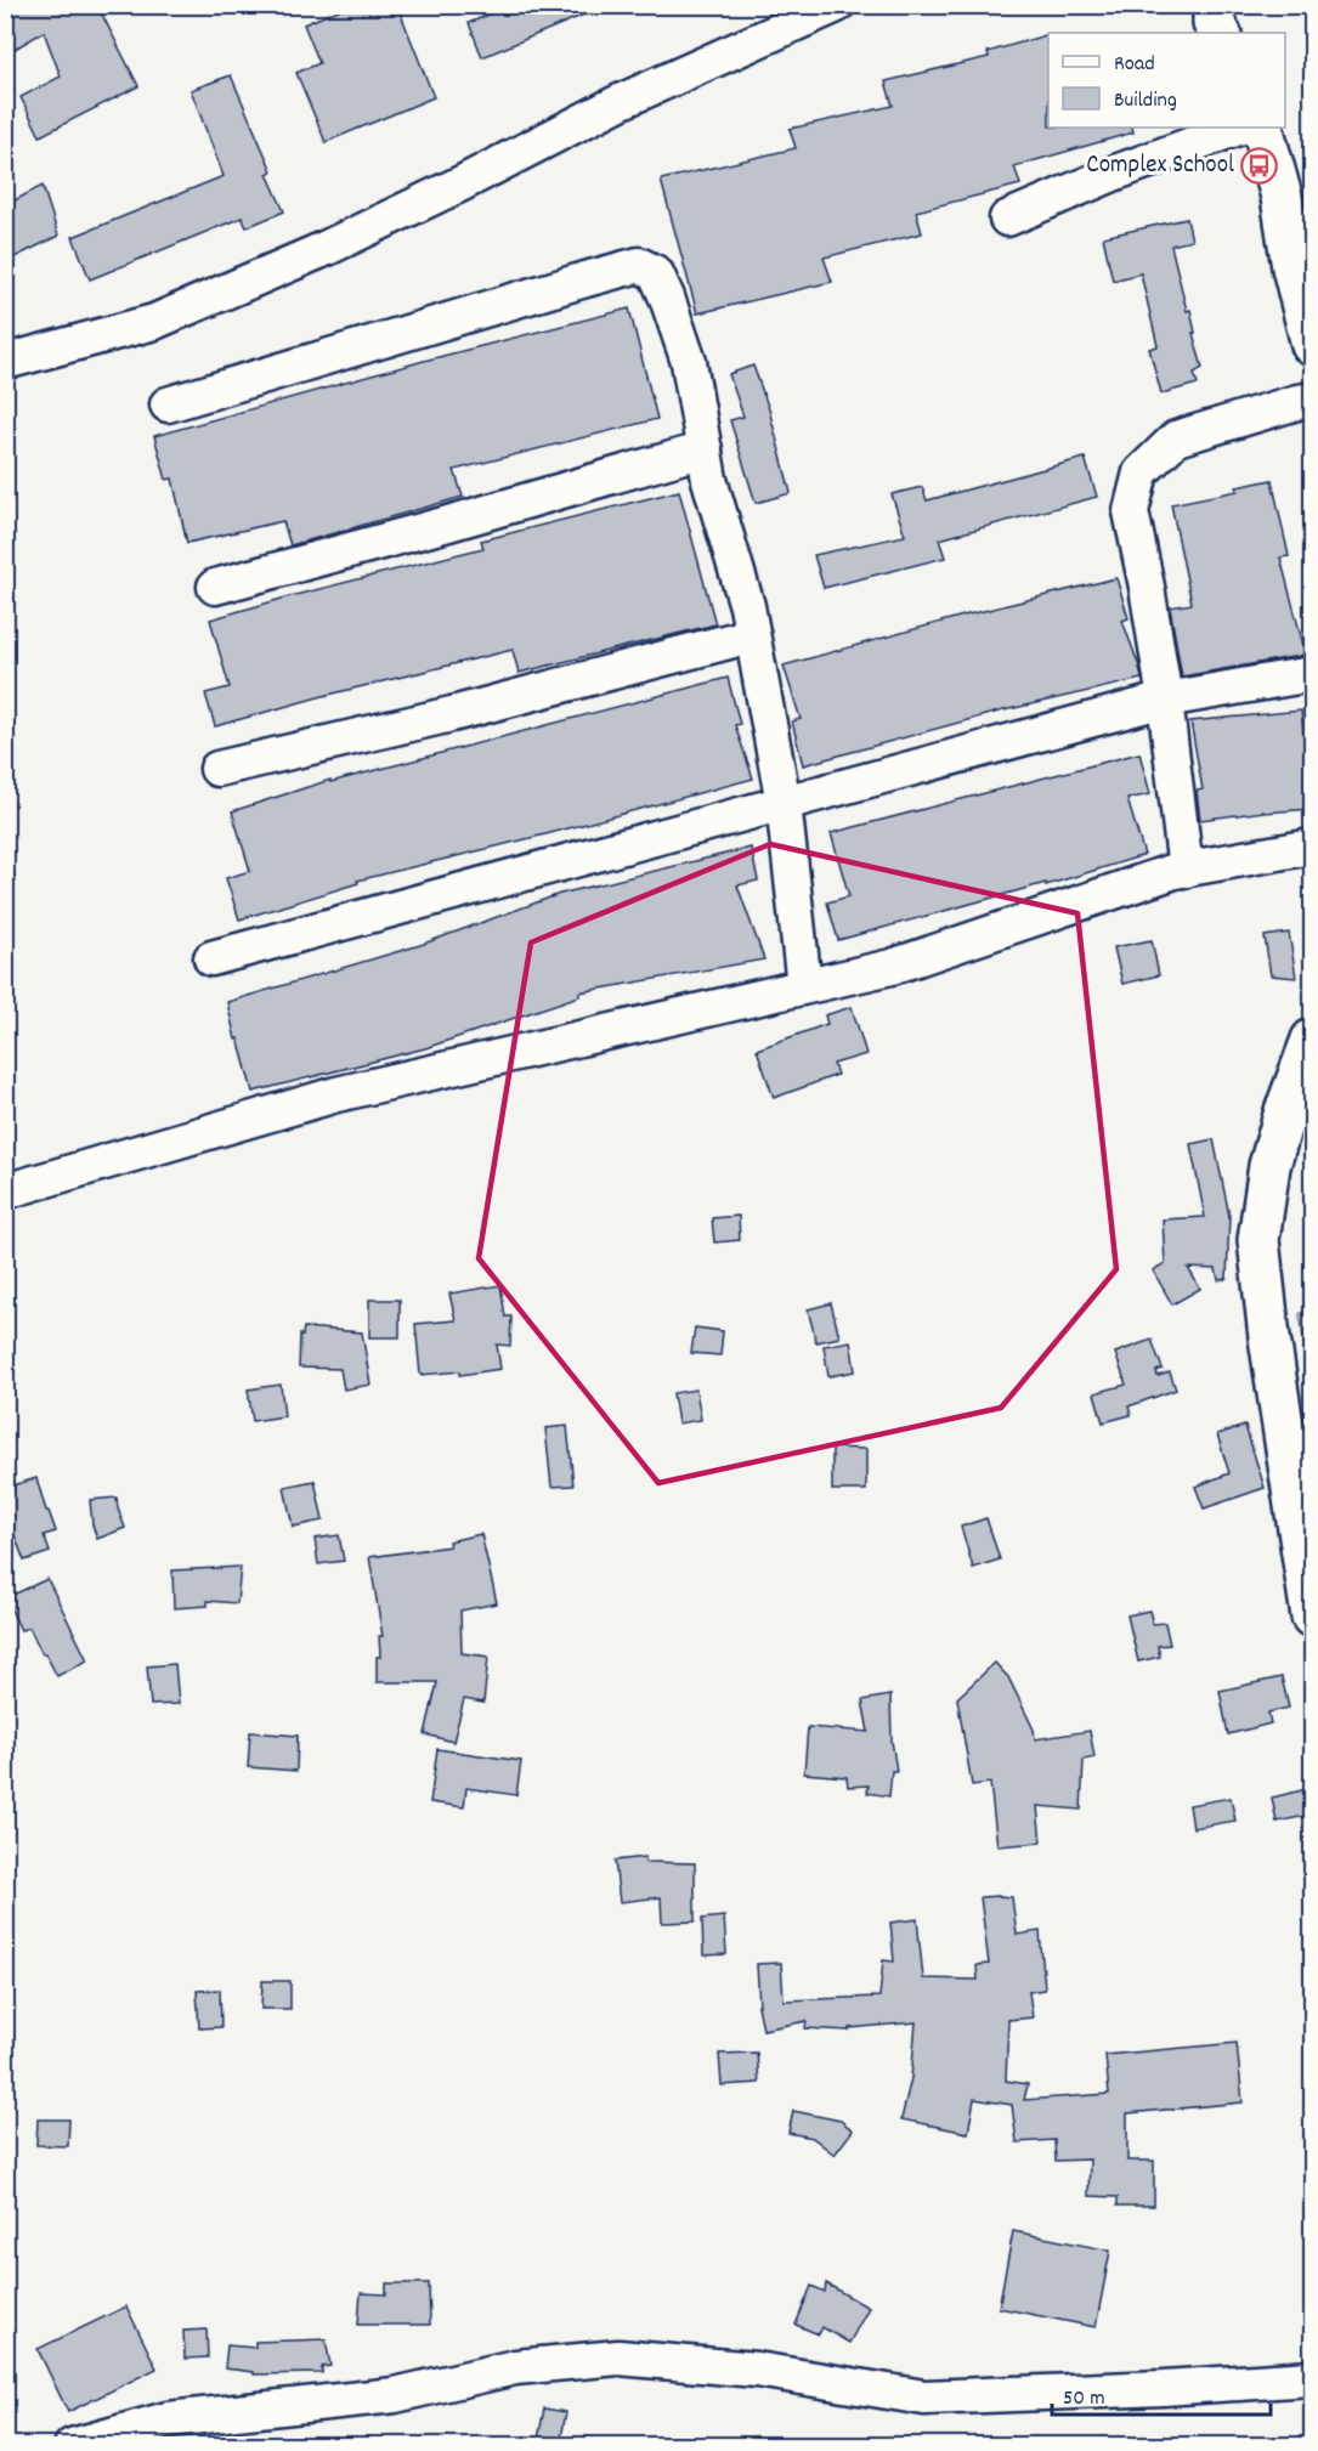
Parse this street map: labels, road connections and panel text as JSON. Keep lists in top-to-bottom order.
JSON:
{
  "places": {
    "bus stop": ["Complex School"]
  },
  "legend": ["Road", "Building"],
  "scale_bar": "50 m"
}
